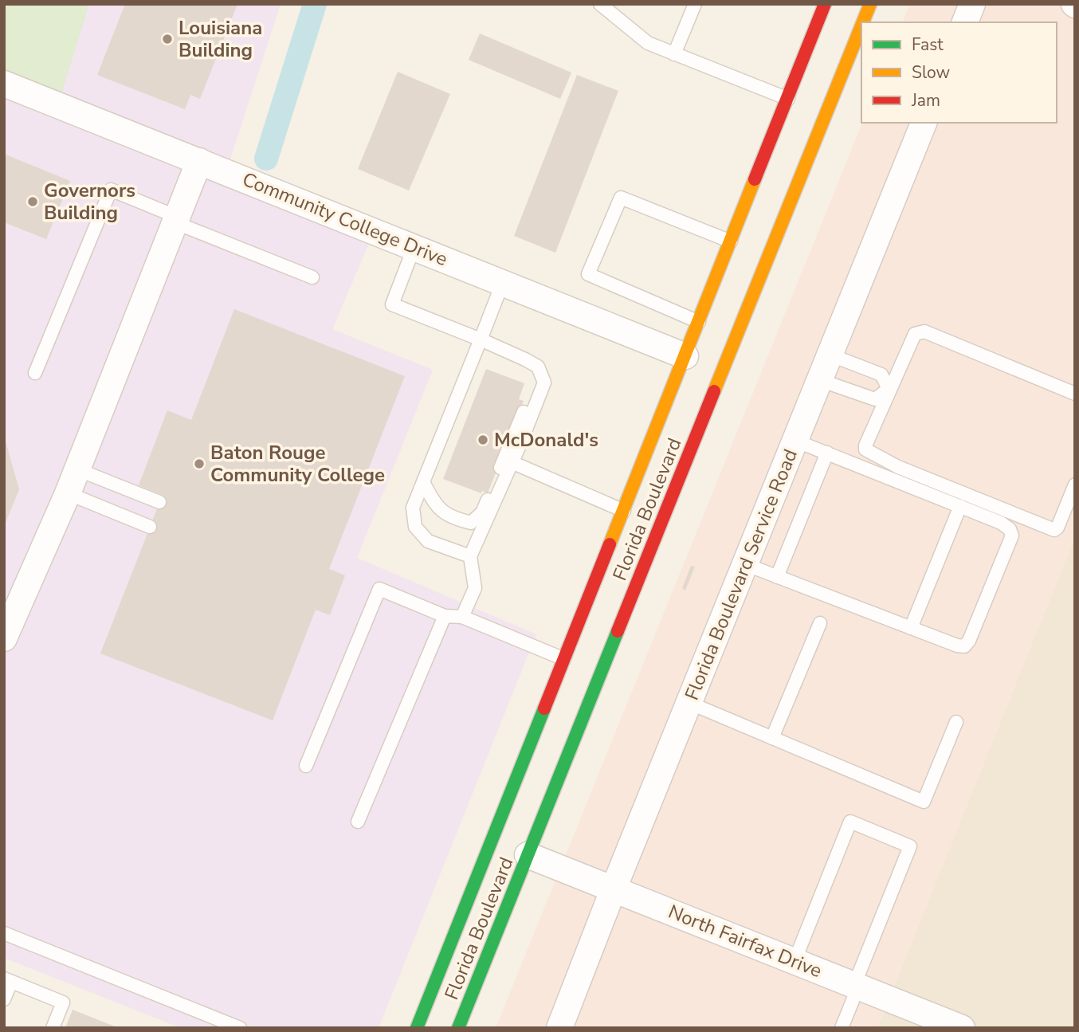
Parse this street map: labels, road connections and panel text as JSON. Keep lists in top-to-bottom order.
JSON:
{
  "streets": {
    "main road": ["Florida Boulevard"],
    "street": ["Community College Drive", "Florida Boulevard Service Road", "North Fairfax Drive"]
  },
  "crossings": [
    ["Community College Drive", "Florida Boulevard"],
    ["Florida Boulevard", "North Fairfax Drive"],
    ["Florida Boulevard Service Road", "North Fairfax Drive"]
  ],
  "places": [
    "Louisiana Building",
    "Governors Building",
    "McDonald's",
    "Baton Rouge Community College"
  ],
  "legend": ["Fast", "Slow", "Jam"]
}
